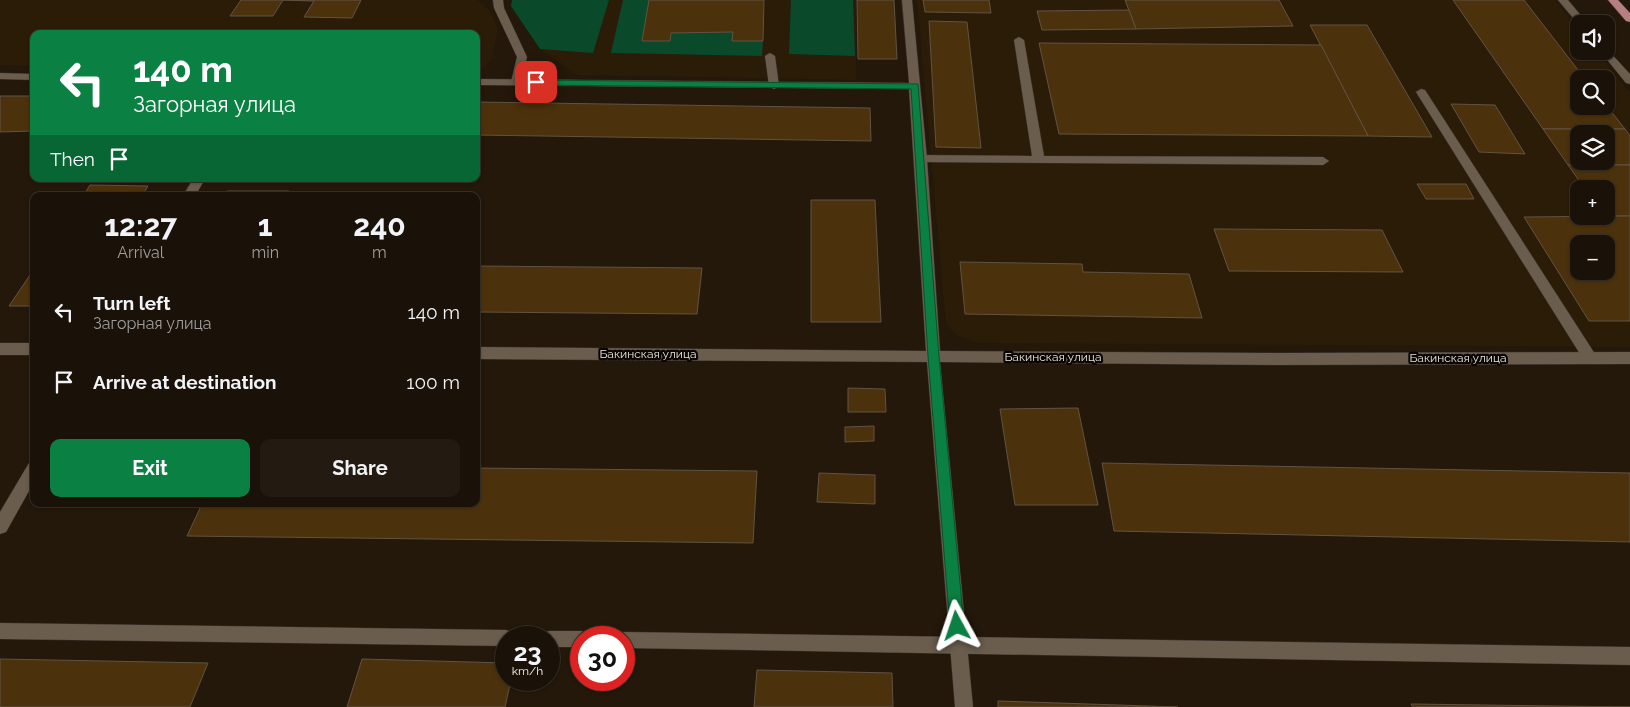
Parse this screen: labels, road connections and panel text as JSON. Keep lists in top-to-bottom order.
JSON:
{
  "streets": {
    "street": ["Бакинская улица"]
  },
  "page": {
    "map_buttons": ["+", "−"],
    "turn": ["140 m", "Загорная улица"],
    "then": "Then",
    "eta": [
      "12:27",
      "Arrival",
      "1",
      "min",
      "240",
      "m"
    ],
    "list": [
      {
        "name": "Turn left",
        "note": "Загорная улица",
        "value": "140 m"
      },
      {
        "name": "Arrive at destination",
        "value": "100 m"
      }
    ],
    "buttons": ["Exit", "Share"],
    "speed": "23 km/h",
    "limit": "30"
  }
}
